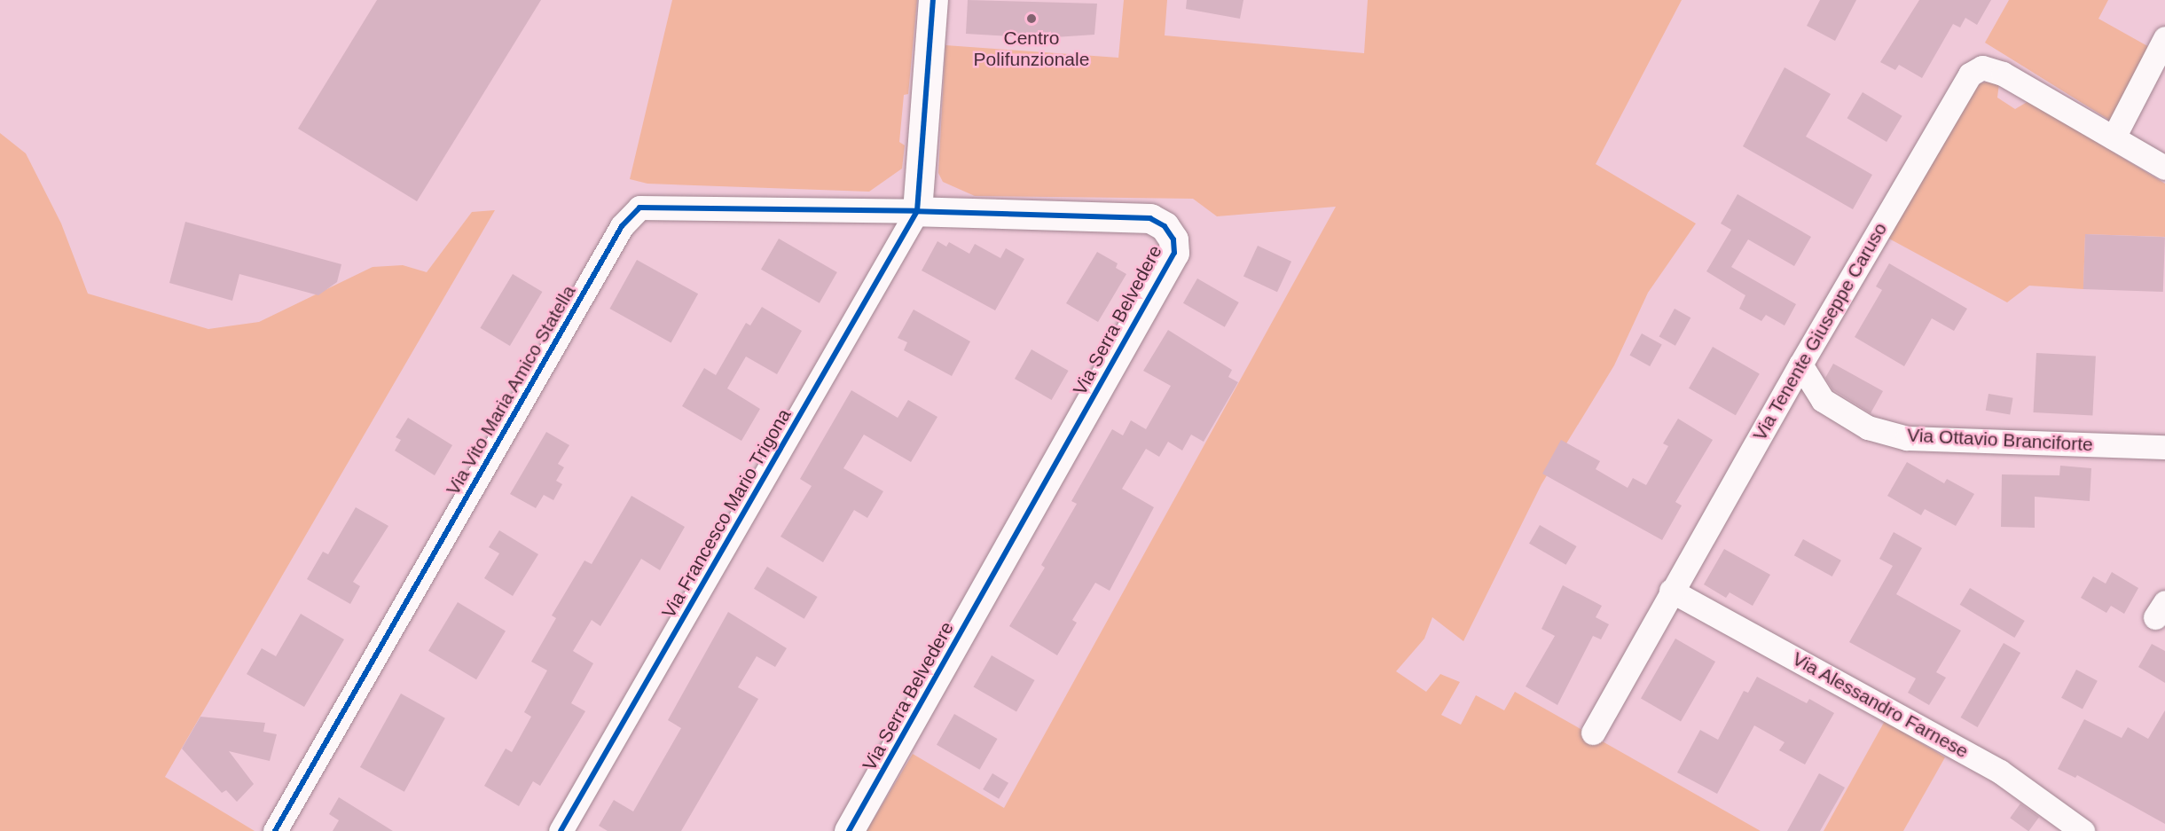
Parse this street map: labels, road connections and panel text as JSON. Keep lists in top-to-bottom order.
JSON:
{
  "streets": {
    "street": [
      "Via Serra Belvedere",
      "Via Tenente Giuseppe Caruso",
      "Via Vito Maria Amico Statella",
      "Via Ottavio Branciforte",
      "Via Francesco Mario Trigona",
      "Via Alessandro Farnese"
    ]
  },
  "crossings": [
    ["Via Serra Belvedere", "Via Vito Maria Amico Statella"],
    ["Via Serra Belvedere", "Via Francesco Mario Trigona"],
    ["Via Tenente Giuseppe Caruso", "Via Ottavio Branciforte"],
    ["Via Tenente Giuseppe Caruso", "Via Alessandro Farnese"],
    ["Via Vito Maria Amico Statella", "Via Francesco Mario Trigona"]
  ],
  "places": ["Centro Polifunzionale"]
}
